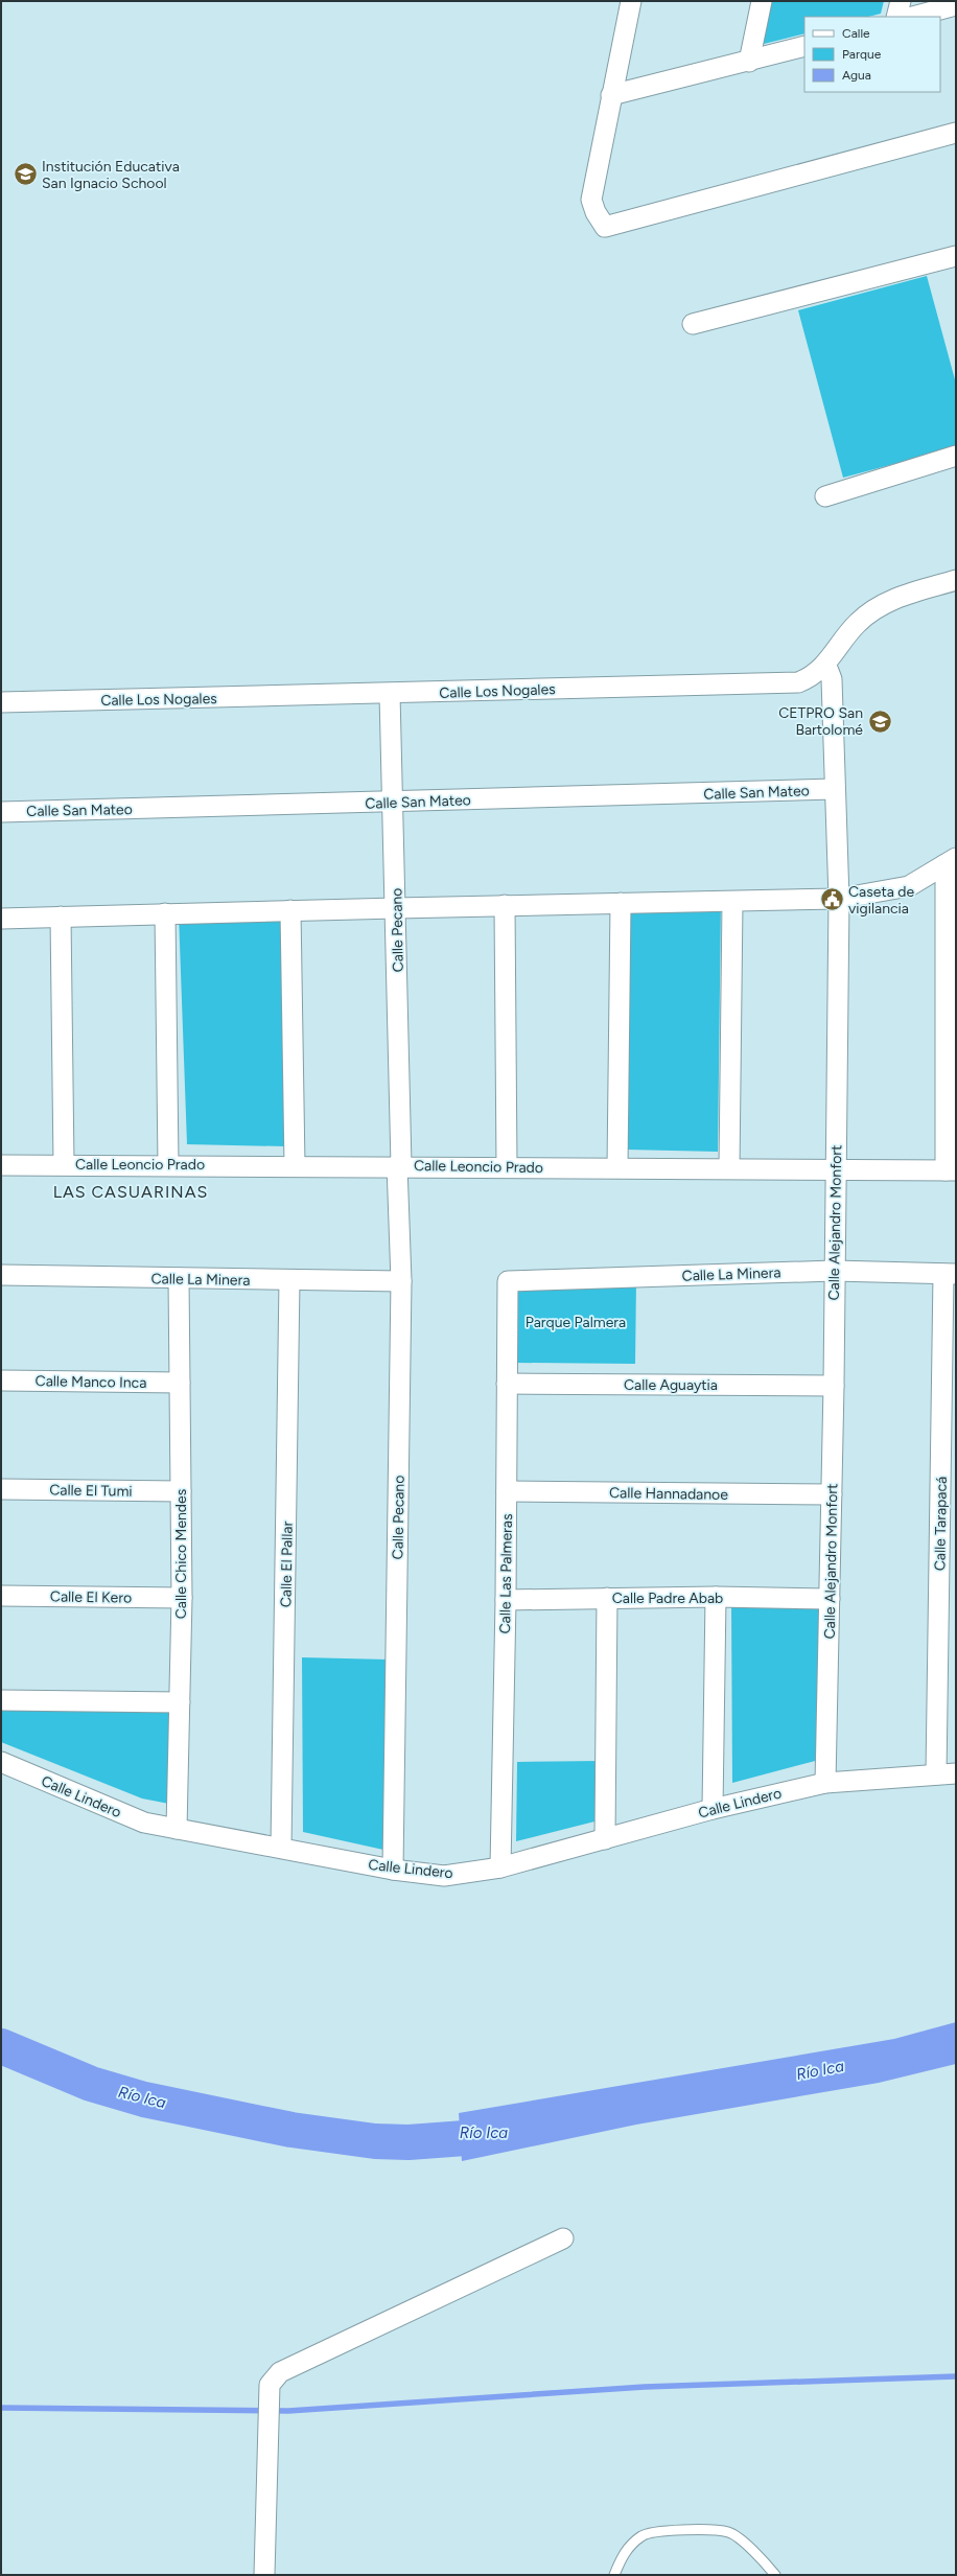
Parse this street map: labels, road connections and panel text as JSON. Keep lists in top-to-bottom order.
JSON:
{
  "streets": {
    "street": [
      "Calle Los Nogales",
      "Calle San Mateo",
      "Calle Pecano",
      "Calle Leoncio Prado",
      "Calle Alejandro Monfort",
      "Calle La Minera",
      "Calle Manco Inca",
      "Calle Aguaytia",
      "Calle El Tumi",
      "Calle Hannadanoe",
      "Calle Tarapacá",
      "Calle Chico Mendes",
      "Calle El Pallar",
      "Calle Las Palmeras",
      "Calle El Kero",
      "Calle Padre Abab",
      "Calle Lindero"
    ]
  },
  "crossings": [
    ["Calle Los Nogales", "Calle Pecano"],
    ["Calle Los Nogales", "Calle Alejandro Monfort"],
    ["Calle San Mateo", "Calle Pecano"],
    ["Calle San Mateo", "Calle Alejandro Monfort"],
    ["Calle Pecano", "Calle Leoncio Prado"],
    ["Calle Pecano", "Calle La Minera"],
    ["Calle Pecano", "Calle Lindero"],
    ["Calle Leoncio Prado", "Calle Alejandro Monfort"],
    ["Calle Alejandro Monfort", "Calle La Minera"],
    ["Calle Alejandro Monfort", "Calle Aguaytia"],
    ["Calle Alejandro Monfort", "Calle Hannadanoe"],
    ["Calle Alejandro Monfort", "Calle Padre Abab"],
    ["Calle Alejandro Monfort", "Calle Lindero"],
    ["Calle La Minera", "Calle Tarapacá"],
    ["Calle La Minera", "Calle Chico Mendes"],
    ["Calle La Minera", "Calle El Pallar"],
    ["Calle La Minera", "Calle Las Palmeras"],
    ["Calle Manco Inca", "Calle Chico Mendes"],
    ["Calle Aguaytia", "Calle Las Palmeras"],
    ["Calle El Tumi", "Calle Chico Mendes"],
    ["Calle Hannadanoe", "Calle Las Palmeras"],
    ["Calle Tarapacá", "Calle Lindero"],
    ["Calle Chico Mendes", "Calle El Kero"],
    ["Calle Chico Mendes", "Calle Lindero"],
    ["Calle El Pallar", "Calle Lindero"],
    ["Calle Las Palmeras", "Calle Padre Abab"],
    ["Calle Las Palmeras", "Calle Lindero"]
  ],
  "districts": ["LAS CASUARINAS"],
  "water": ["Río Ica"],
  "parks": ["Parque Palmera"],
  "places": {
    "school or university": ["Institución Educativa San Ignacio School", "CETPRO San Bartolomé"],
    "public building": ["Caseta de vigilancia"]
  },
  "legend": ["Calle", "Parque", "Agua"]
}
